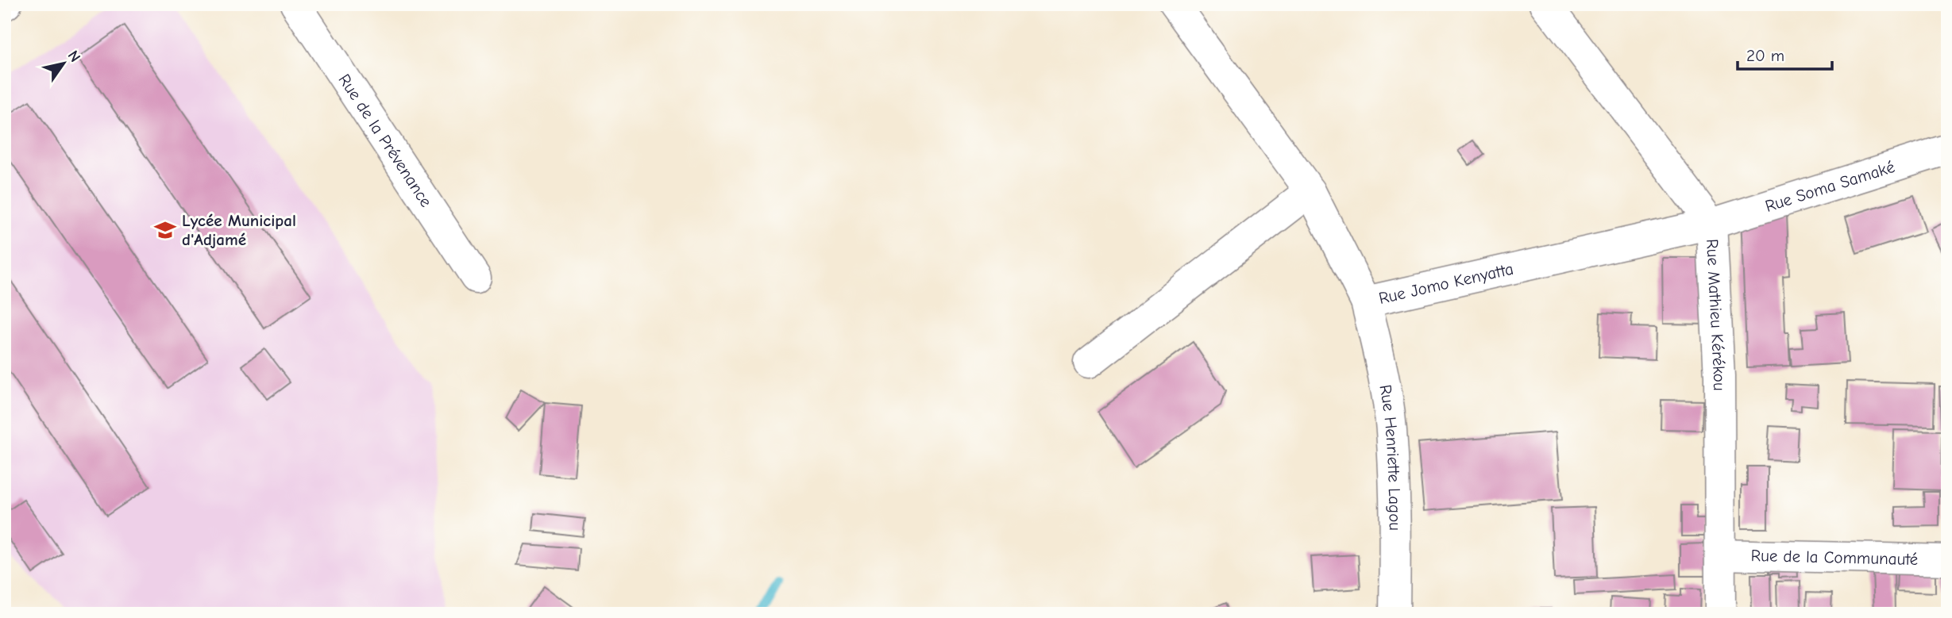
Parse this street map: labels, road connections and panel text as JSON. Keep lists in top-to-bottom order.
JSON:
{
  "streets": {
    "street": [
      "Rue de la Prévenance",
      "Rue Soma Samaké",
      "Rue Jomo Kenyatta",
      "Rue Mathieu Kérékou",
      "Rue Henriette Lagou",
      "Rue de la Communauté"
    ]
  },
  "crossings": [
    ["Rue Soma Samaké", "Rue Jomo Kenyatta"],
    ["Rue Soma Samaké", "Rue Mathieu Kérékou"],
    ["Rue Jomo Kenyatta", "Rue Mathieu Kérékou"],
    ["Rue Jomo Kenyatta", "Rue Henriette Lagou"],
    ["Rue Mathieu Kérékou", "Rue de la Communauté"]
  ],
  "places": {
    "school or university": ["Lycée Municipal d'Adjamé"]
  },
  "scale_bar": "20 m",
  "north": "top right"
}
